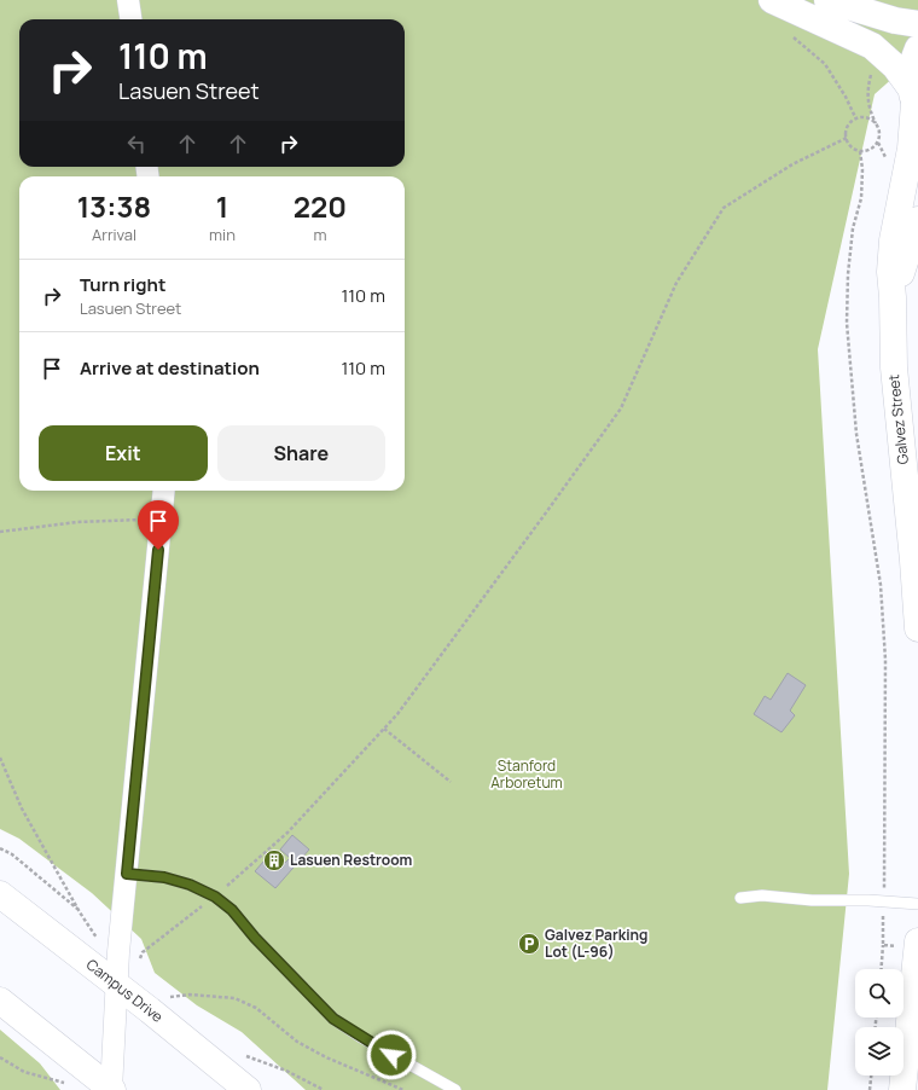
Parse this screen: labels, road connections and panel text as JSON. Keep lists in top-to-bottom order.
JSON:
{
  "streets": {
    "street": ["Galvez Street", "Campus Drive"]
  },
  "parks": ["Stanford Arboretum"],
  "places": {
    "building": ["Lasuen Restroom"],
    "parking": ["Galvez Parking Lot (L-96)"]
  },
  "page": {
    "turn": ["110 m", "Lasuen Street"],
    "eta": [
      "13:38",
      "Arrival",
      "1",
      "min",
      "220",
      "m"
    ],
    "list": [
      {
        "name": "Turn right",
        "note": "Lasuen Street",
        "value": "110 m"
      },
      {
        "name": "Arrive at destination",
        "value": "110 m"
      }
    ],
    "buttons": ["Exit", "Share"]
  }
}
